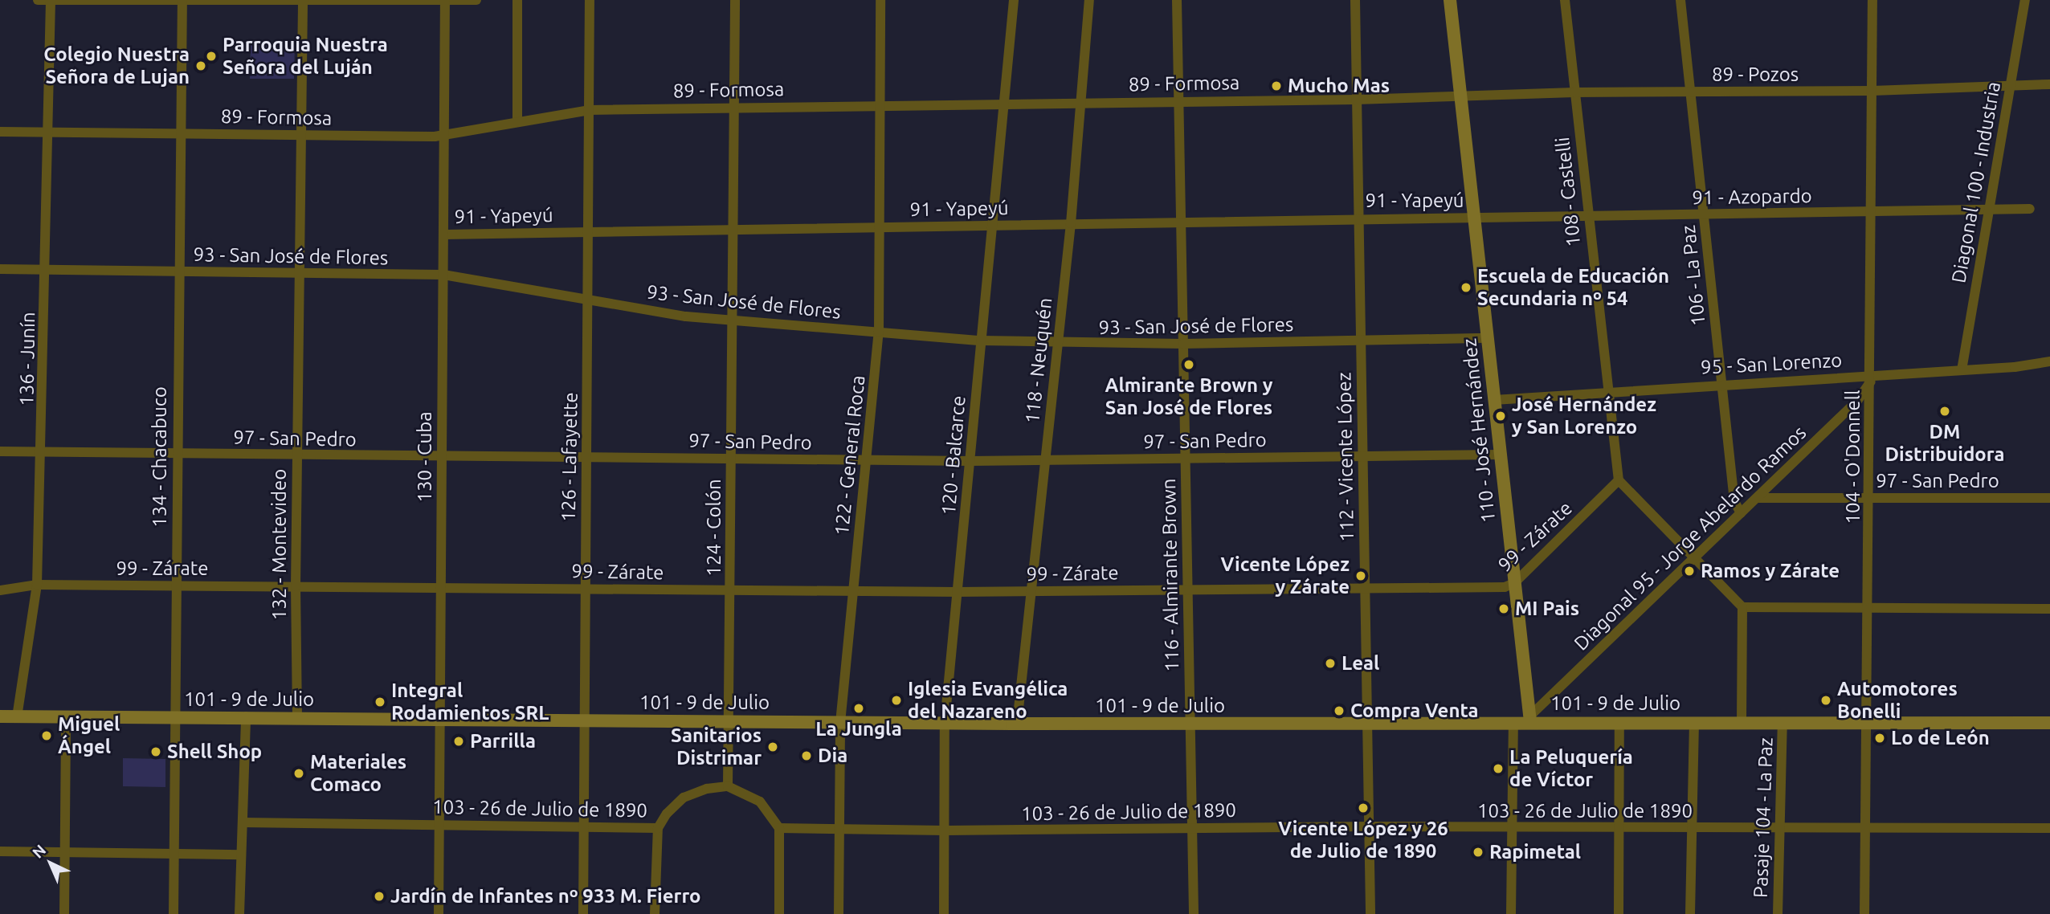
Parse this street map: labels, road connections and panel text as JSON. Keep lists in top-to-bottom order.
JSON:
{
  "streets": {
    "street": [
      "89 - Pozos",
      "89 - Formosa",
      "Diagonal 100 - Industria",
      "108 - Castelli",
      "91 - Azopardo",
      "91 - Yapeyú",
      "93 - San José de Flores",
      "106 - La Paz",
      "136 - Junín",
      "118 - Neuquén",
      "95 - San Lorenzo",
      "110 - José Hernández",
      "97 - San Pedro",
      "122 - General Roca",
      "120 - Balcarce",
      "134 - Chacabuco",
      "130 - Cuba",
      "126 - Lafayette",
      "112 - Vicente López",
      "104 - O'Donnell",
      "124 - Colón",
      "99 - Zárate",
      "Diagonal 95 - Jorge Abelardo Ramos",
      "132 - Montevideo",
      "116 - Almirante Brown",
      "101 - 9 de Julio",
      "103 - 26 de Julio de 1890",
      "Pasaje 104 - La Paz"
    ]
  },
  "crossings": [
    ["89 - Pozos", "89 - Formosa"],
    ["89 - Pozos", "Diagonal 100 - Industria"],
    ["89 - Pozos", "108 - Castelli"],
    ["89 - Pozos", "106 - La Paz"],
    ["89 - Pozos", "110 - José Hernández"],
    ["89 - Pozos", "104 - O'Donnell"],
    ["89 - Formosa", "136 - Junín"],
    ["89 - Formosa", "118 - Neuquén"],
    ["89 - Formosa", "110 - José Hernández"],
    ["89 - Formosa", "122 - General Roca"],
    ["89 - Formosa", "120 - Balcarce"],
    ["89 - Formosa", "134 - Chacabuco"],
    ["89 - Formosa", "130 - Cuba"],
    ["89 - Formosa", "126 - Lafayette"],
    ["89 - Formosa", "112 - Vicente López"],
    ["89 - Formosa", "124 - Colón"],
    ["89 - Formosa", "132 - Montevideo"],
    ["89 - Formosa", "116 - Almirante Brown"],
    ["Diagonal 100 - Industria", "91 - Azopardo"],
    ["Diagonal 100 - Industria", "95 - San Lorenzo"],
    ["108 - Castelli", "91 - Azopardo"],
    ["108 - Castelli", "95 - San Lorenzo"],
    ["108 - Castelli", "99 - Zárate"],
    ["91 - Azopardo", "91 - Yapeyú"],
    ["91 - Azopardo", "106 - La Paz"],
    ["91 - Azopardo", "110 - José Hernández"],
    ["91 - Azopardo", "104 - O'Donnell"],
    ["91 - Yapeyú", "118 - Neuquén"],
    ["91 - Yapeyú", "110 - José Hernández"],
    ["91 - Yapeyú", "122 - General Roca"],
    ["91 - Yapeyú", "120 - Balcarce"],
    ["91 - Yapeyú", "130 - Cuba"],
    ["91 - Yapeyú", "126 - Lafayette"],
    ["91 - Yapeyú", "112 - Vicente López"],
    ["91 - Yapeyú", "124 - Colón"],
    ["91 - Yapeyú", "116 - Almirante Brown"],
    ["93 - San José de Flores", "136 - Junín"],
    ["93 - San José de Flores", "118 - Neuquén"],
    ["93 - San José de Flores", "110 - José Hernández"],
    ["93 - San José de Flores", "122 - General Roca"],
    ["93 - San José de Flores", "120 - Balcarce"],
    ["93 - San José de Flores", "134 - Chacabuco"],
    ["93 - San José de Flores", "130 - Cuba"],
    ["93 - San José de Flores", "126 - Lafayette"],
    ["93 - San José de Flores", "112 - Vicente López"],
    ["93 - San José de Flores", "124 - Colón"],
    ["93 - San José de Flores", "132 - Montevideo"],
    ["93 - San José de Flores", "116 - Almirante Brown"],
    ["106 - La Paz", "95 - San Lorenzo"],
    ["106 - La Paz", "Diagonal 95 - Jorge Abelardo Ramos"],
    ["136 - Junín", "97 - San Pedro"],
    ["136 - Junín", "99 - Zárate"],
    ["136 - Junín", "101 - 9 de Julio"],
    ["118 - Neuquén", "97 - San Pedro"],
    ["118 - Neuquén", "99 - Zárate"],
    ["118 - Neuquén", "101 - 9 de Julio"],
    ["95 - San Lorenzo", "110 - José Hernández"],
    ["95 - San Lorenzo", "104 - O'Donnell"],
    ["95 - San Lorenzo", "Diagonal 95 - Jorge Abelardo Ramos"],
    ["110 - José Hernández", "97 - San Pedro"],
    ["110 - José Hernández", "99 - Zárate"],
    ["110 - José Hernández", "Diagonal 95 - Jorge Abelardo Ramos"],
    ["110 - José Hernández", "101 - 9 de Julio"],
    ["97 - San Pedro", "122 - General Roca"],
    ["97 - San Pedro", "120 - Balcarce"],
    ["97 - San Pedro", "134 - Chacabuco"],
    ["97 - San Pedro", "130 - Cuba"],
    ["97 - San Pedro", "126 - Lafayette"],
    ["97 - San Pedro", "112 - Vicente López"],
    ["97 - San Pedro", "104 - O'Donnell"],
    ["97 - San Pedro", "124 - Colón"],
    ["97 - San Pedro", "Diagonal 95 - Jorge Abelardo Ramos"],
    ["97 - San Pedro", "132 - Montevideo"],
    ["97 - San Pedro", "116 - Almirante Brown"],
    ["122 - General Roca", "99 - Zárate"],
    ["122 - General Roca", "101 - 9 de Julio"],
    ["122 - General Roca", "103 - 26 de Julio de 1890"],
    ["120 - Balcarce", "99 - Zárate"],
    ["120 - Balcarce", "101 - 9 de Julio"],
    ["120 - Balcarce", "103 - 26 de Julio de 1890"],
    ["134 - Chacabuco", "99 - Zárate"],
    ["134 - Chacabuco", "101 - 9 de Julio"],
    ["130 - Cuba", "99 - Zárate"],
    ["130 - Cuba", "101 - 9 de Julio"],
    ["130 - Cuba", "103 - 26 de Julio de 1890"],
    ["126 - Lafayette", "99 - Zárate"],
    ["126 - Lafayette", "101 - 9 de Julio"],
    ["126 - Lafayette", "103 - 26 de Julio de 1890"],
    ["112 - Vicente López", "99 - Zárate"],
    ["112 - Vicente López", "101 - 9 de Julio"],
    ["112 - Vicente López", "103 - 26 de Julio de 1890"],
    ["104 - O'Donnell", "Diagonal 95 - Jorge Abelardo Ramos"],
    ["104 - O'Donnell", "101 - 9 de Julio"],
    ["104 - O'Donnell", "103 - 26 de Julio de 1890"],
    ["124 - Colón", "99 - Zárate"],
    ["124 - Colón", "101 - 9 de Julio"],
    ["124 - Colón", "103 - 26 de Julio de 1890"],
    ["99 - Zárate", "132 - Montevideo"],
    ["99 - Zárate", "116 - Almirante Brown"],
    ["Diagonal 95 - Jorge Abelardo Ramos", "101 - 9 de Julio"],
    ["132 - Montevideo", "101 - 9 de Julio"],
    ["116 - Almirante Brown", "101 - 9 de Julio"],
    ["116 - Almirante Brown", "103 - 26 de Julio de 1890"],
    ["101 - 9 de Julio", "Pasaje 104 - La Paz"],
    ["103 - 26 de Julio de 1890", "Pasaje 104 - La Paz"]
  ],
  "places": [
    "Parroquia Nuestra Señora del Luján",
    "Colegio Nuestra Señora de Lujan",
    "Mucho Mas",
    "Escuela de Educación Secundaria nº 54",
    "Almirante Brown y San José de Flores",
    "DM Distribuidora",
    "José Hernández y San Lorenzo",
    "Ramos y Zárate",
    "Vicente López y Zárate",
    "MI Pais",
    "Leal",
    "Iglesia Evangélica del Nazareno",
    "Automotores Bonelli",
    "Integral Rodamientos SRL",
    "La Jungla",
    "Compra Venta",
    "Miguel Ángel",
    "Lo de León",
    "Parrilla",
    "Sanitarios Distrimar",
    "Shell Shop",
    "Dia",
    "La Peluquería de Víctor",
    "Materiales Comaco",
    "Vicente López y 26 de Julio de 1890",
    "Rapimetal",
    "Jardín de Infantes nº 933 M. Fierro"
  ],
  "north": "top left"
}
